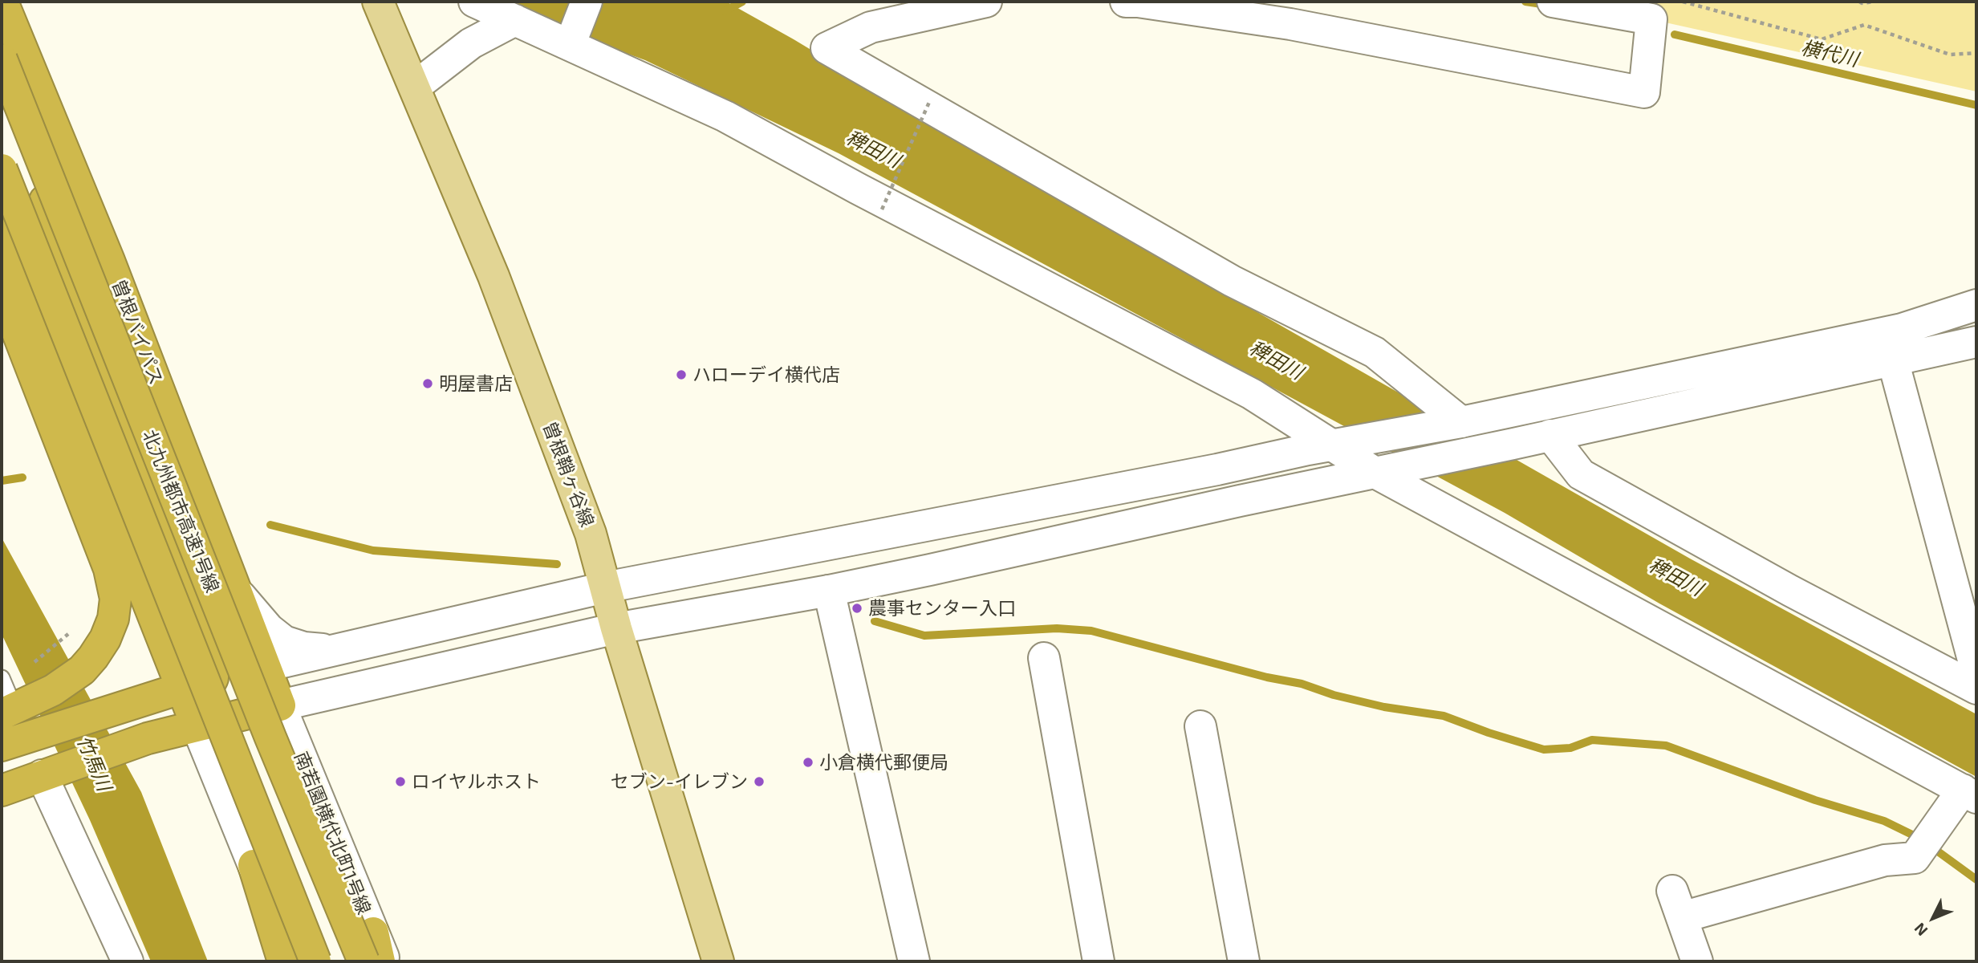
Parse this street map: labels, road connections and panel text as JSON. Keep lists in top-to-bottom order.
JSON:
{
  "streets": {
    "highway": ["曽根バイパス", "北九州都市高速1号線"],
    "main road": ["曽根鞘ヶ谷線"],
    "street": ["南若園横代北町1号線"]
  },
  "crossings": [
    ["曽根バイパス", "南若園横代北町1号線"]
  ],
  "water": ["横代川", "稗田川", "竹馬川"],
  "places": [
    "ハローデイ横代店",
    "明屋書店",
    "農事センター入口",
    "小倉横代郵便局",
    "ロイヤルホスト",
    "セブン-イレブン"
  ],
  "north": "bottom left"
}
